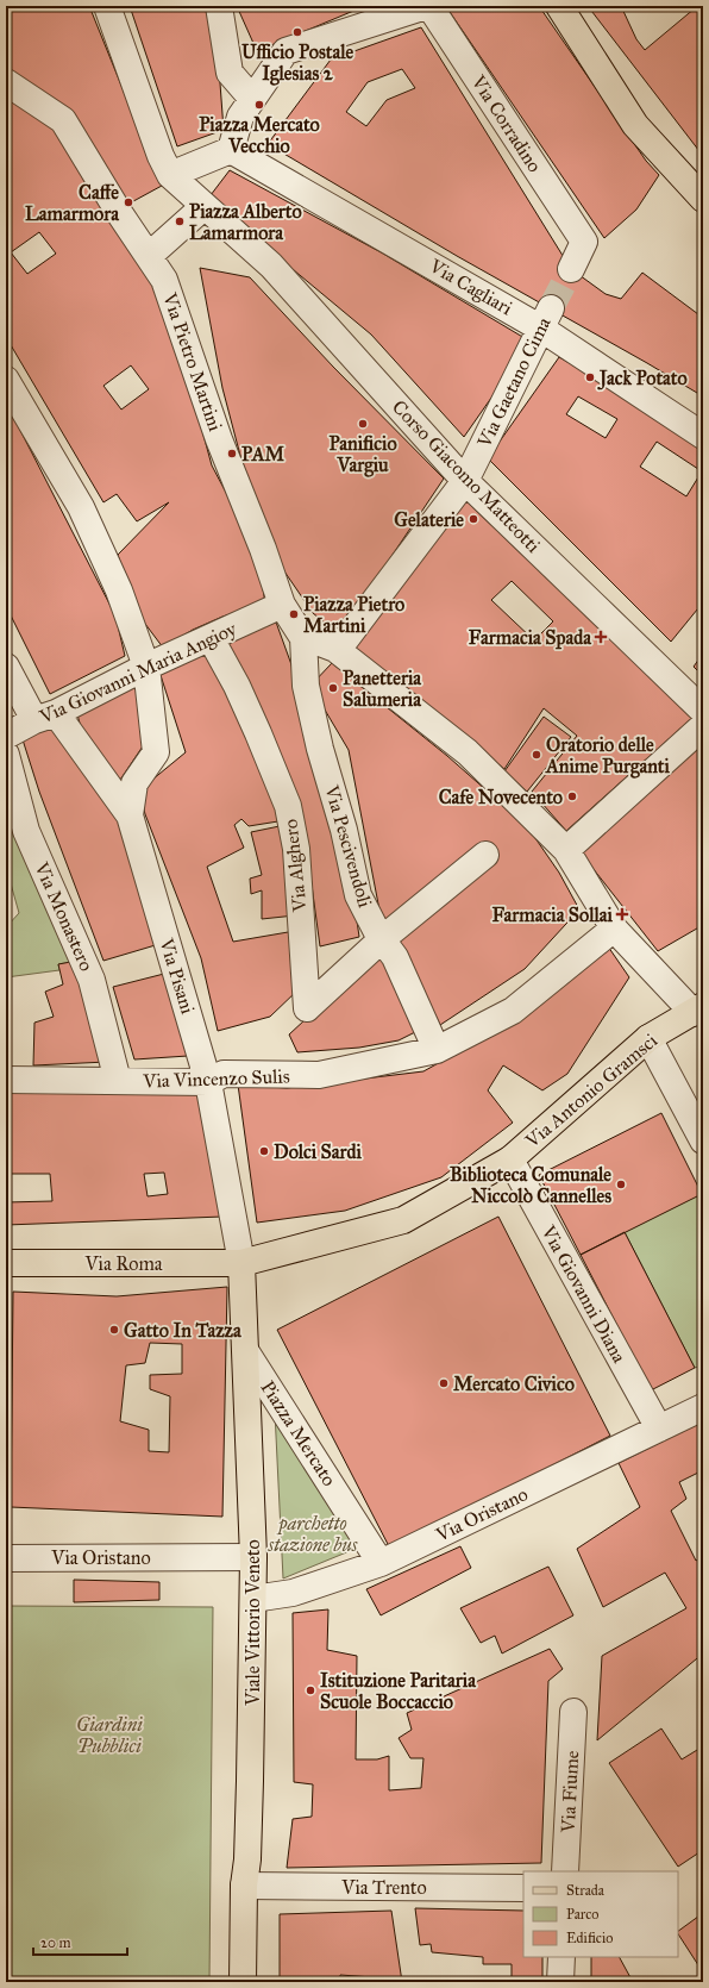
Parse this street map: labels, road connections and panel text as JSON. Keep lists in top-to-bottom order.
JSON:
{
  "streets": {
    "main road": ["Via Antonio Gramsci", "Via Roma", "Viale Vittorio Veneto"],
    "street": [
      "Via Corradino",
      "Via Cagliari",
      "Via Pietro Martini",
      "Via Gaetano Cima",
      "Corso Giacomo Matteotti",
      "Via Giovanni Maria Angioy",
      "Via Pescivendoli",
      "Via Alghero",
      "Via Monastero",
      "Via Pisani",
      "Via Vincenzo Sulis",
      "Via Giovanni Diana",
      "Piazza Mercato",
      "Via Oristano",
      "Via Fiume",
      "Via Trento"
    ]
  },
  "crossings": [
    ["Via Cagliari", "Via Gaetano Cima"],
    ["Via Pietro Martini", "Via Giovanni Maria Angioy"],
    ["Via Gaetano Cima", "Corso Giacomo Matteotti"],
    ["Via Giovanni Maria Angioy", "Via Alghero"],
    ["Via Giovanni Maria Angioy", "Via Pisani"],
    ["Via Pescivendoli", "Via Alghero"],
    ["Via Pescivendoli", "Via Vincenzo Sulis"],
    ["Via Monastero", "Via Vincenzo Sulis"],
    ["Via Pisani", "Via Vincenzo Sulis"],
    ["Via Pisani", "Via Antonio Gramsci"],
    ["Via Pisani", "Via Roma"],
    ["Via Pisani", "Viale Vittorio Veneto"],
    ["Via Antonio Gramsci", "Via Roma"],
    ["Via Antonio Gramsci", "Via Giovanni Diana"],
    ["Via Antonio Gramsci", "Viale Vittorio Veneto"],
    ["Via Roma", "Viale Vittorio Veneto"],
    ["Via Giovanni Diana", "Via Oristano"],
    ["Piazza Mercato", "Via Oristano"],
    ["Piazza Mercato", "Viale Vittorio Veneto"],
    ["Via Oristano", "Viale Vittorio Veneto"],
    ["Viale Vittorio Veneto", "Via Trento"]
  ],
  "parks": ["parchetto stazione bus", "Giardini Pubblici"],
  "places": {
    "other": [
      "Ufficio Postale Iglesias 2",
      "Piazza Mercato Vecchio",
      "Caffe Lamarmora",
      "Piazza Alberto Lamarmora",
      "Jack Potato",
      "Panificio Vargiu",
      "PAM",
      "Gelaterie",
      "Piazza Pietro Martini",
      "Panetteria Salumeria",
      "Oratorio delle Anime Purganti",
      "Cafe Novecento",
      "Dolci Sardi",
      "Biblioteca Comunale Niccolò Cannelles",
      "Gatto In Tazza",
      "Mercato Civico",
      "Istituzione Paritaria Scuole Boccaccio"
    ],
    "health": ["Farmacia Spada", "Farmacia Sollai"]
  },
  "legend": ["Strada", "Parco", "Edificio"],
  "scale_bar": "20 m"
}
